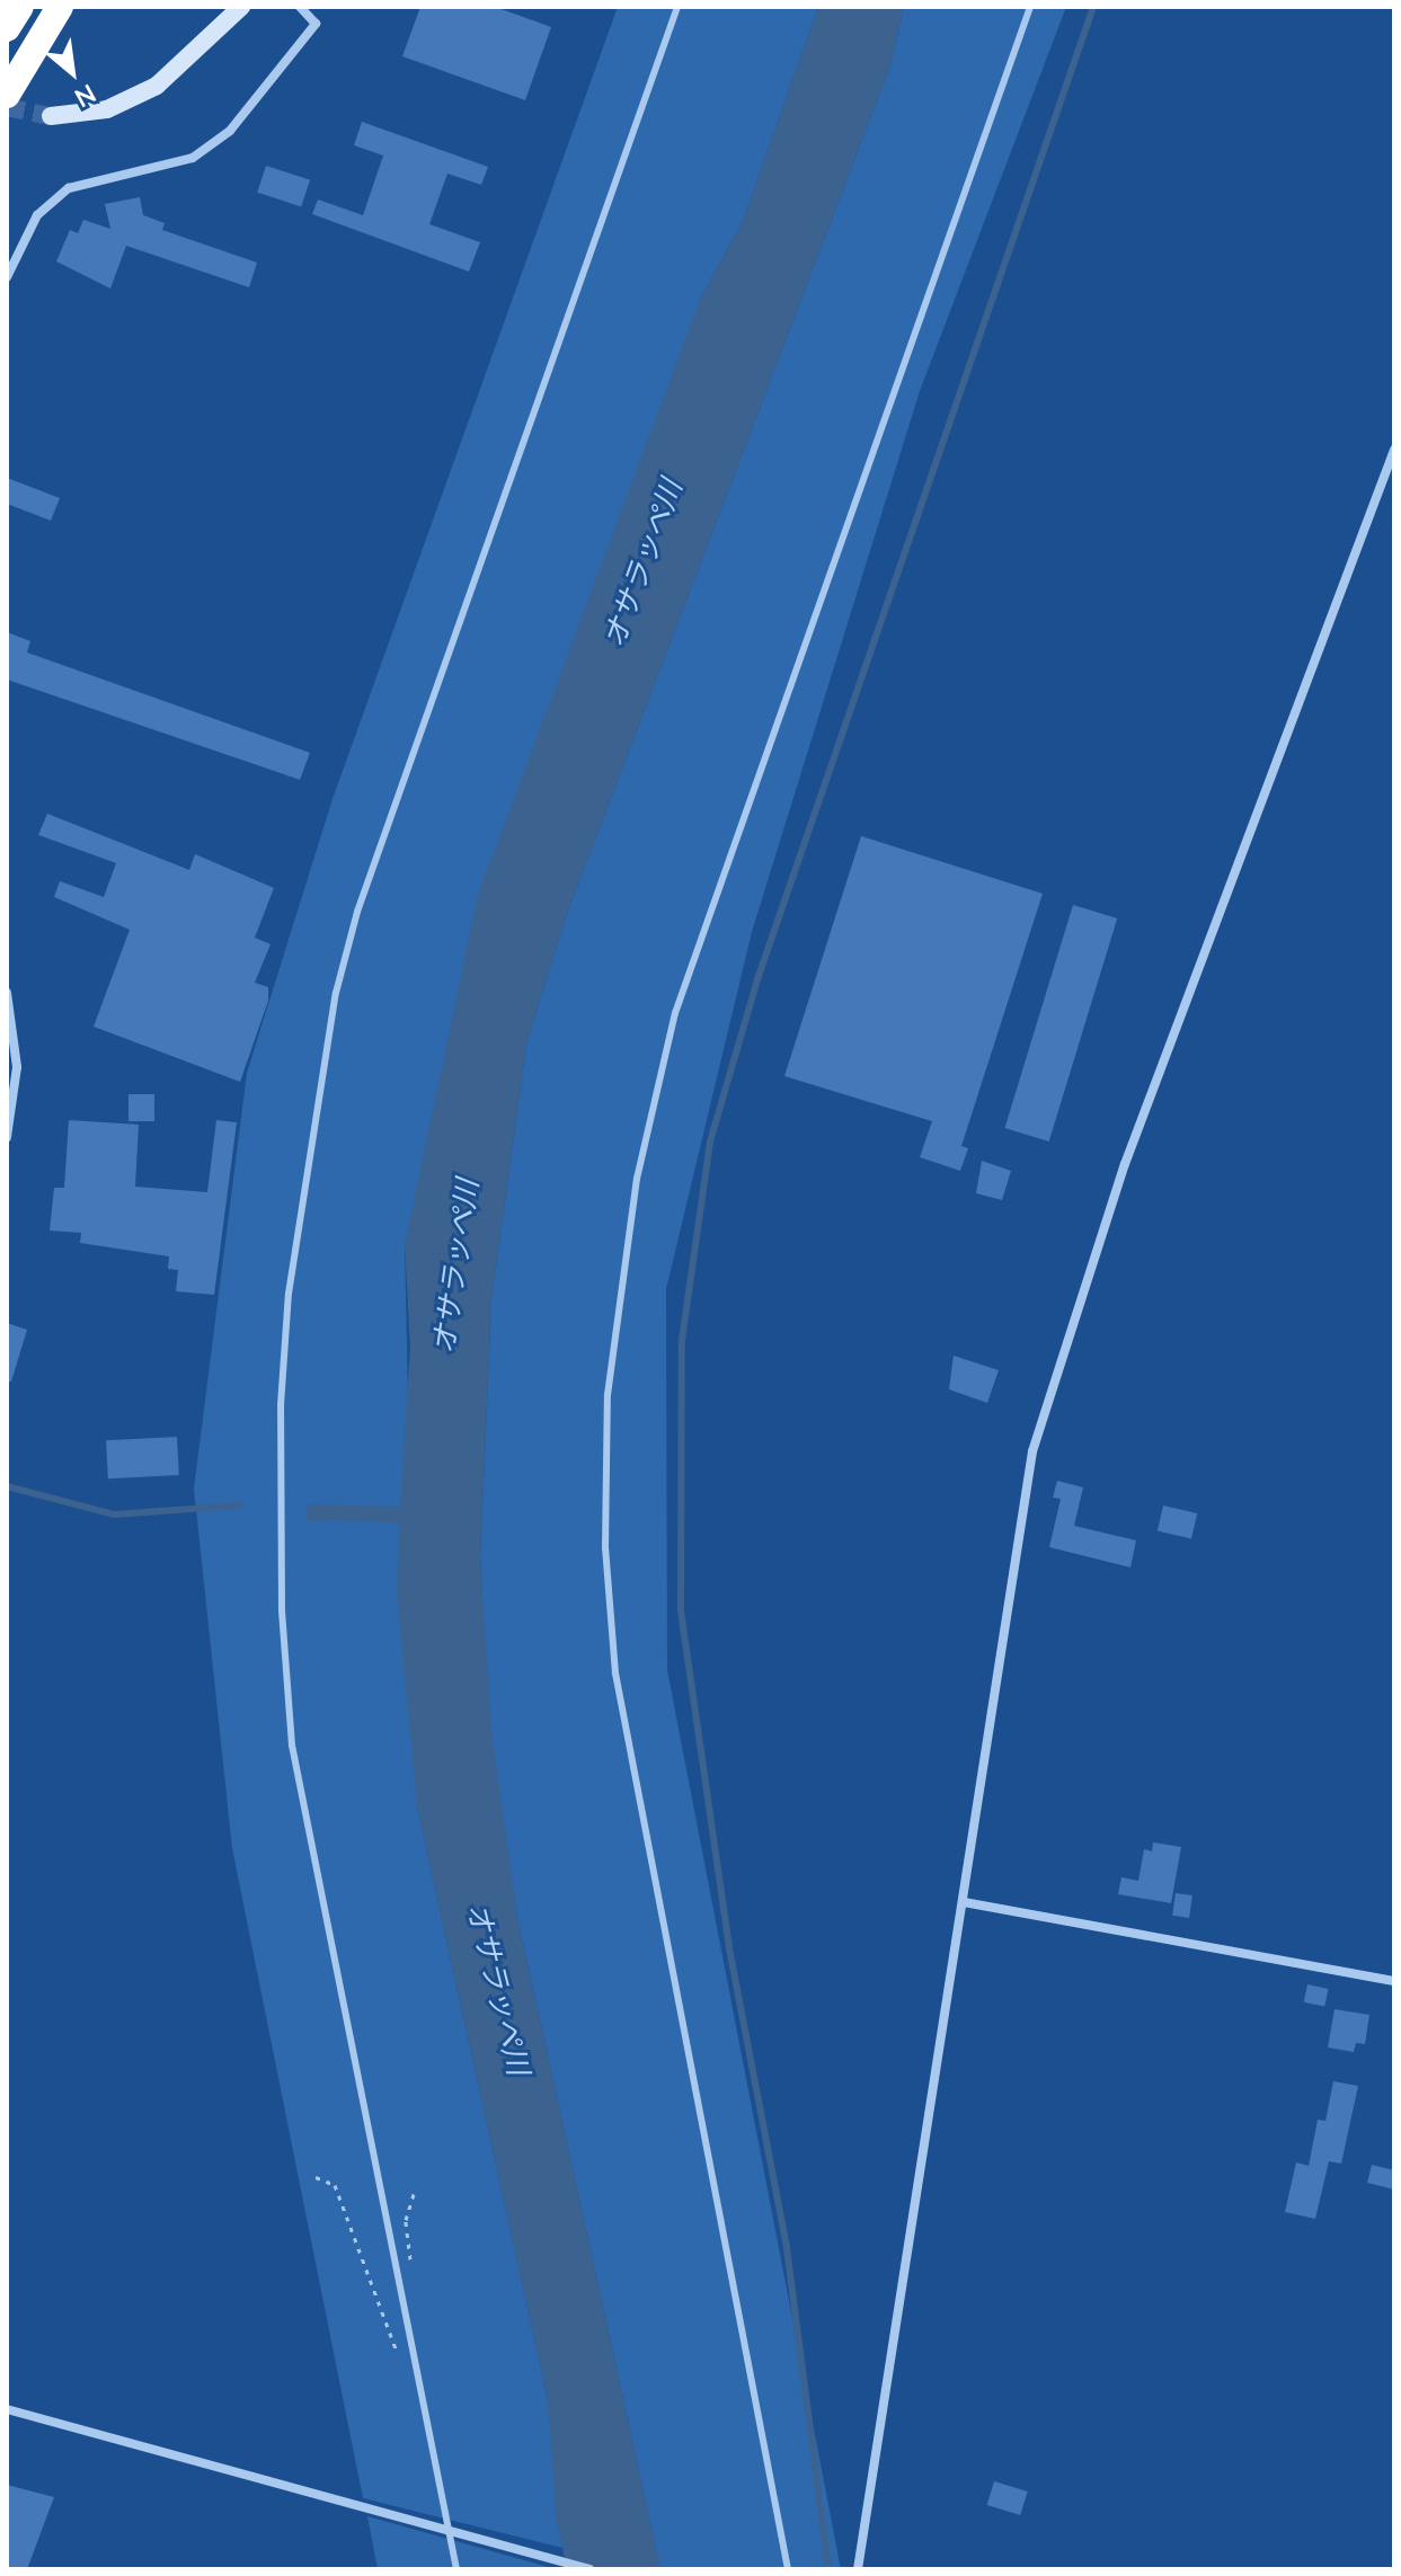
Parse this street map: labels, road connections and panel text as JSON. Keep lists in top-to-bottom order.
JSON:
{
  "water": ["オサラッペ川"],
  "north": "bottom right"
}
